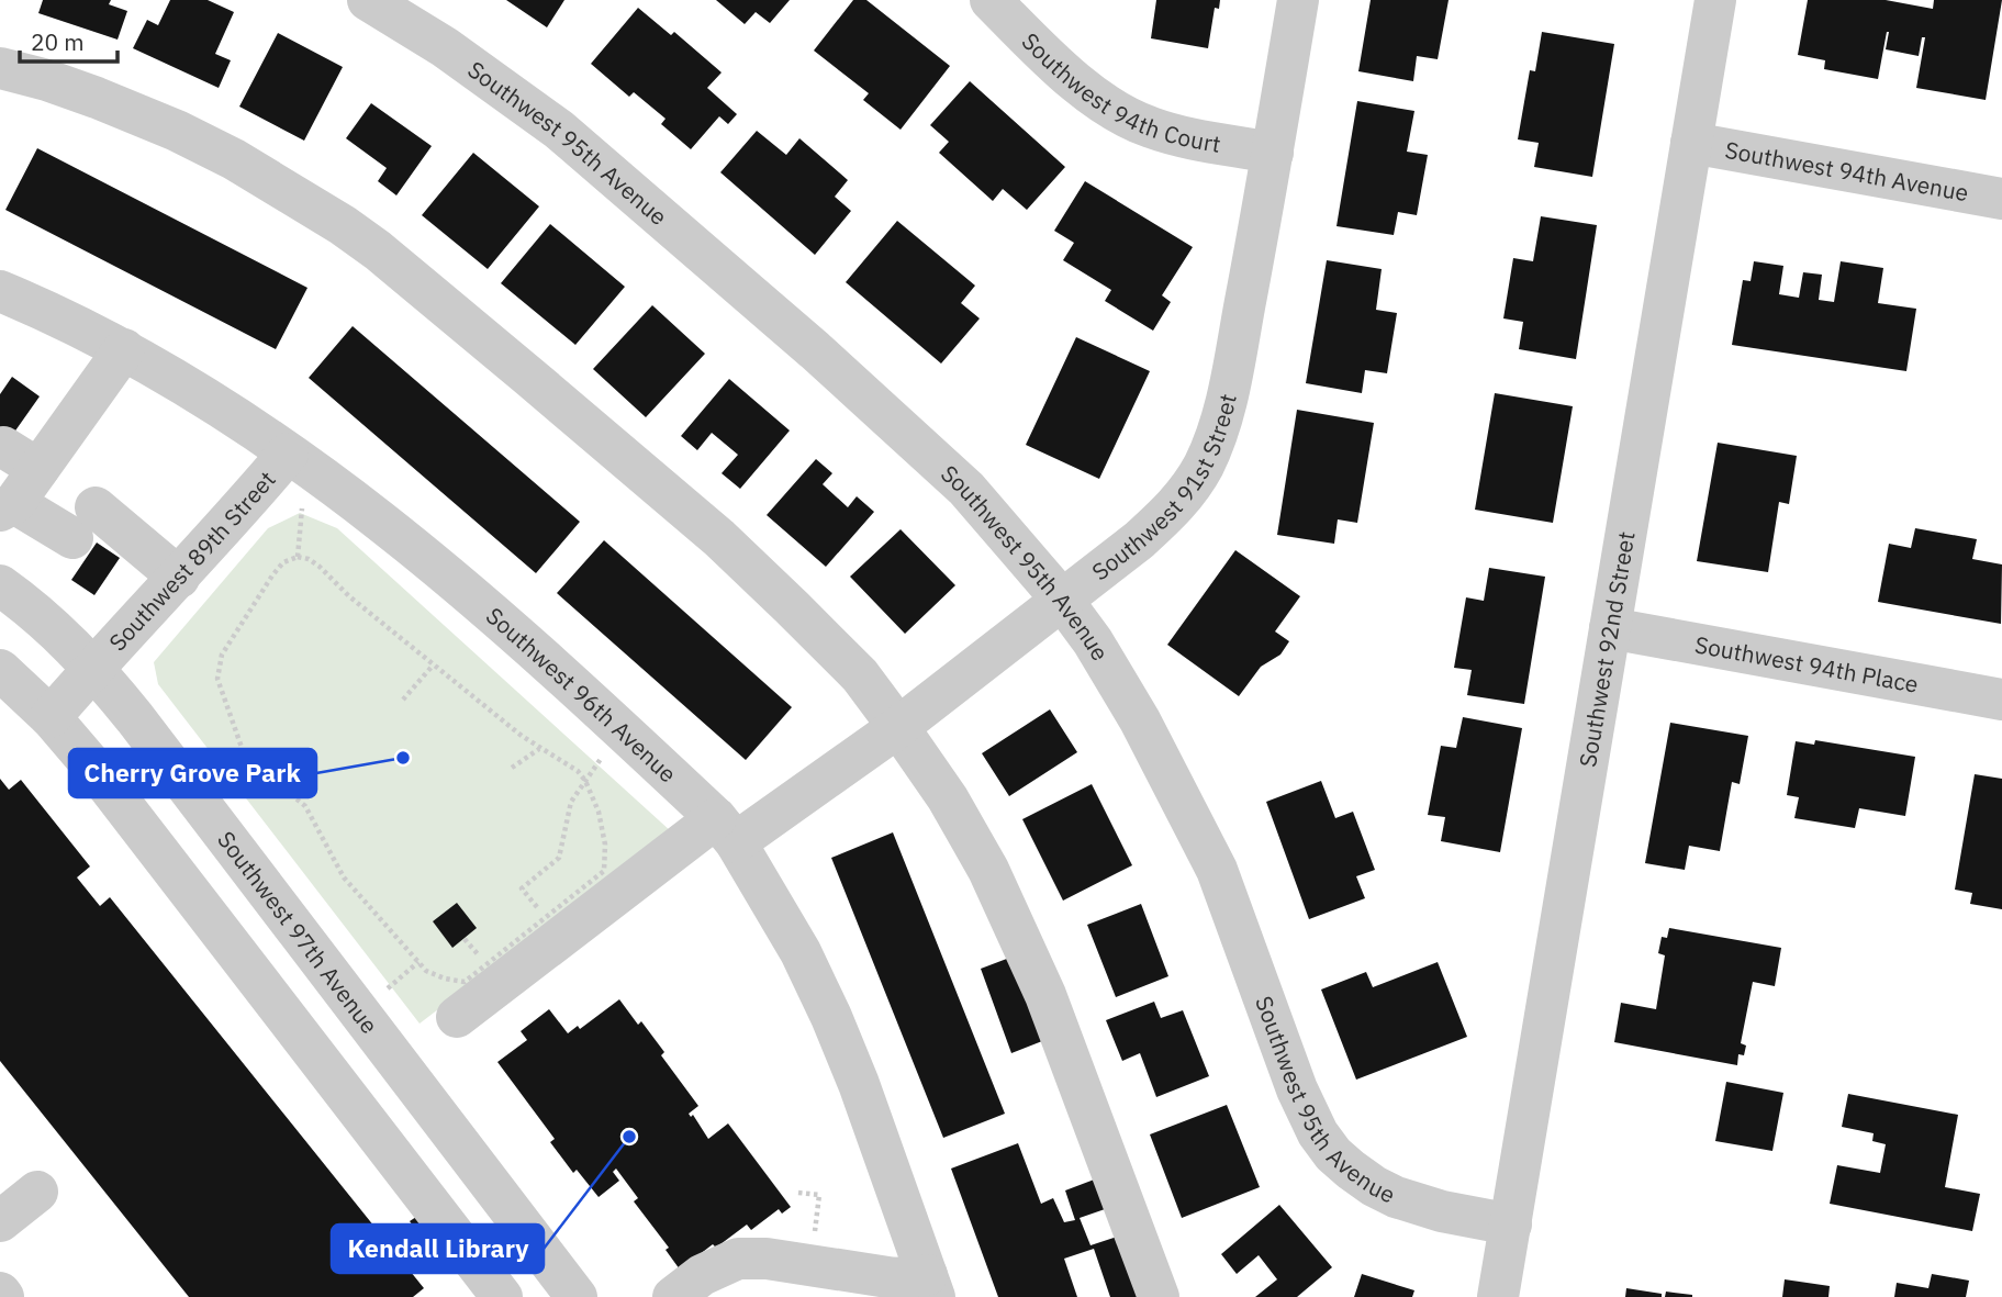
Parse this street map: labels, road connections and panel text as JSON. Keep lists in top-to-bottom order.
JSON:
{
  "streets": {
    "street": [
      "Southwest 94th Court",
      "Southwest 95th Avenue",
      "Southwest 94th Avenue",
      "Southwest 91st Street",
      "Southwest 89th Street",
      "Southwest 92nd Street",
      "Southwest 94th Place",
      "Southwest 96th Avenue",
      "Southwest 97th Avenue"
    ]
  },
  "crossings": [
    ["Southwest 94th Court", "Southwest 91st Street"],
    ["Southwest 95th Avenue", "Southwest 91st Street"],
    ["Southwest 95th Avenue", "Southwest 92nd Street"],
    ["Southwest 94th Avenue", "Southwest 92nd Street"],
    ["Southwest 91st Street", "Southwest 96th Avenue"],
    ["Southwest 89th Street", "Southwest 96th Avenue"],
    ["Southwest 89th Street", "Southwest 97th Avenue"],
    ["Southwest 92nd Street", "Southwest 94th Place"]
  ],
  "places": ["Cherry Grove Park", "Kendall Library"],
  "scale_bar": "20 m"
}
